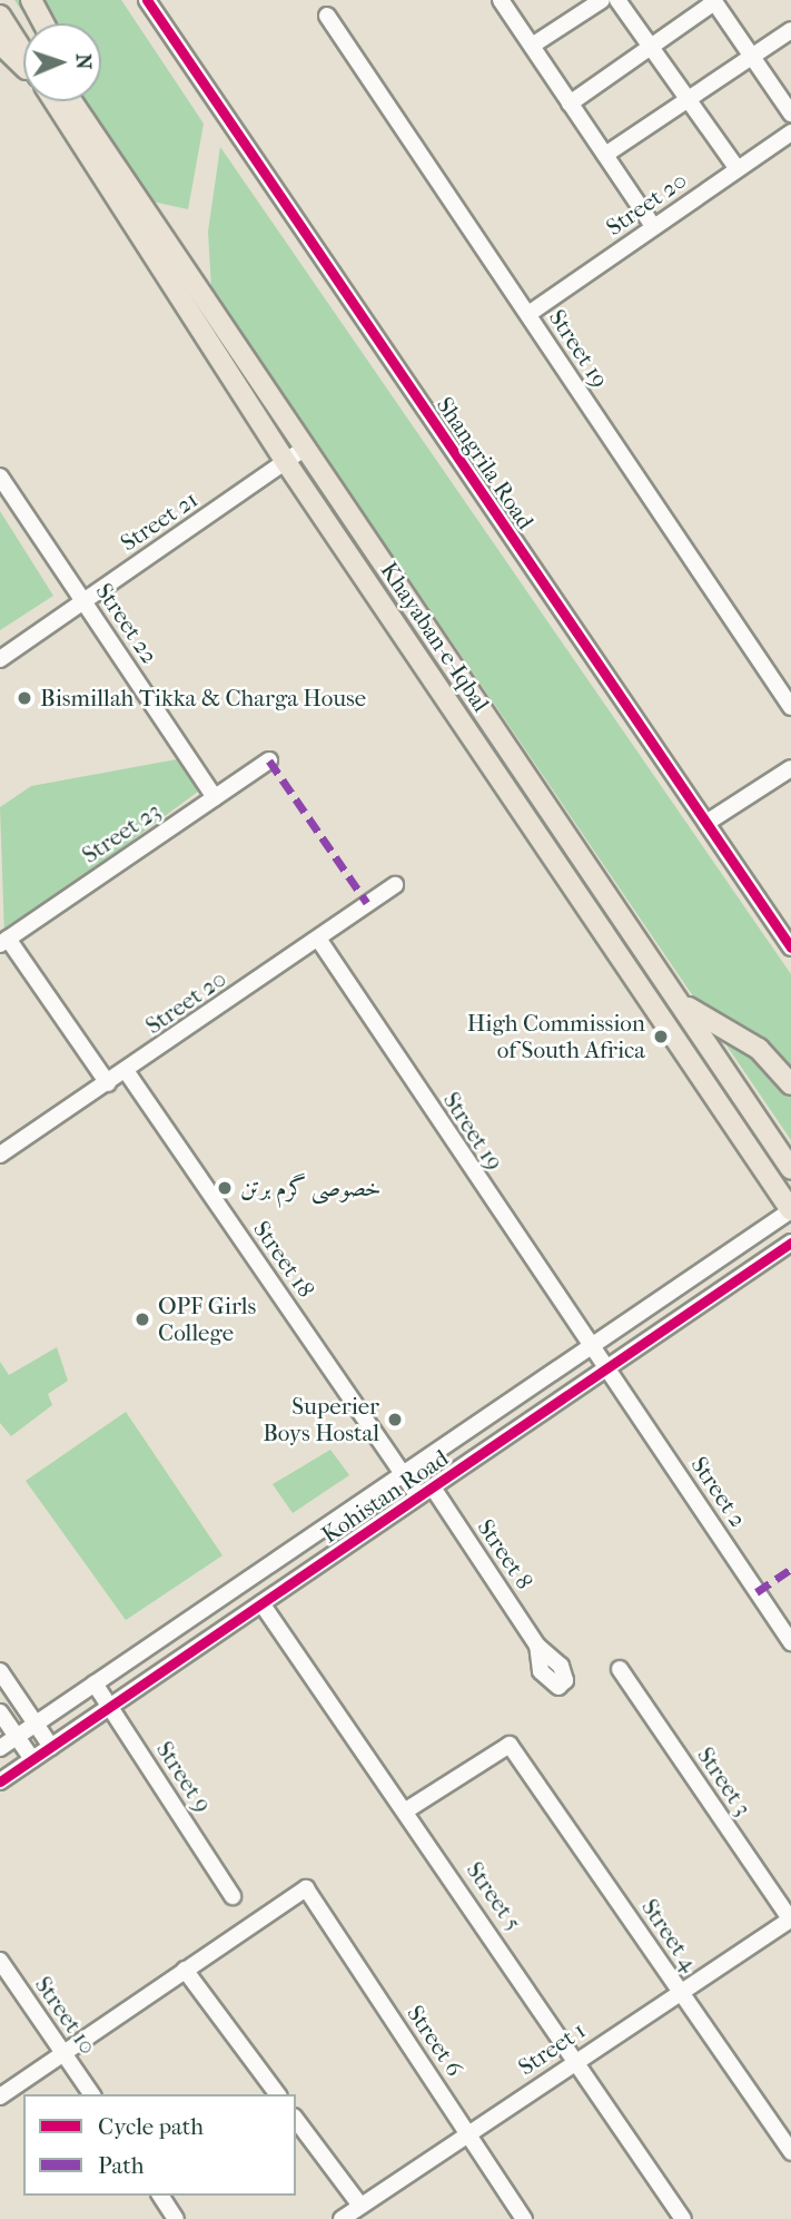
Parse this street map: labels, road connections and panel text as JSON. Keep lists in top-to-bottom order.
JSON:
{
  "streets": {
    "main road": ["Khayaban-e-Iqbal"],
    "street": [
      "Street 20",
      "Street 19",
      "Shangrila Road",
      "Street 21",
      "Street 22",
      "Street 23",
      "Street 18",
      "Street 2",
      "Kohistan Road",
      "Street 8",
      "Street 9",
      "Street 3",
      "Street 5",
      "Street 4",
      "Street 10",
      "Street 6",
      "Street 1"
    ]
  },
  "crossings": [
    ["Street 20", "Street 19"],
    ["Street 20", "Street 18"],
    ["Street 19", "Street 2"],
    ["Street 19", "Kohistan Road"],
    ["Street 21", "Street 22"],
    ["Street 21", "Khayaban-e-Iqbal"],
    ["Street 22", "Street 23"],
    ["Khayaban-e-Iqbal", "Kohistan Road"],
    ["Street 18", "Kohistan Road"],
    ["Street 18", "Street 8"],
    ["Street 2", "Kohistan Road"],
    ["Kohistan Road", "Street 8"],
    ["Kohistan Road", "Street 9"],
    ["Kohistan Road", "Street 5"],
    ["Street 3", "Street 1"],
    ["Street 5", "Street 4"],
    ["Street 5", "Street 1"],
    ["Street 4", "Street 1"],
    ["Street 6", "Street 1"]
  ],
  "places": [
    "Bismillah Tikka & Charga House",
    "High Commission of South Africa",
    "خصوصی گرم برتن",
    "OPF Girls College",
    "Superier Boys Hostal"
  ],
  "legend": ["Cycle path", "Path"],
  "north": "right"
}
